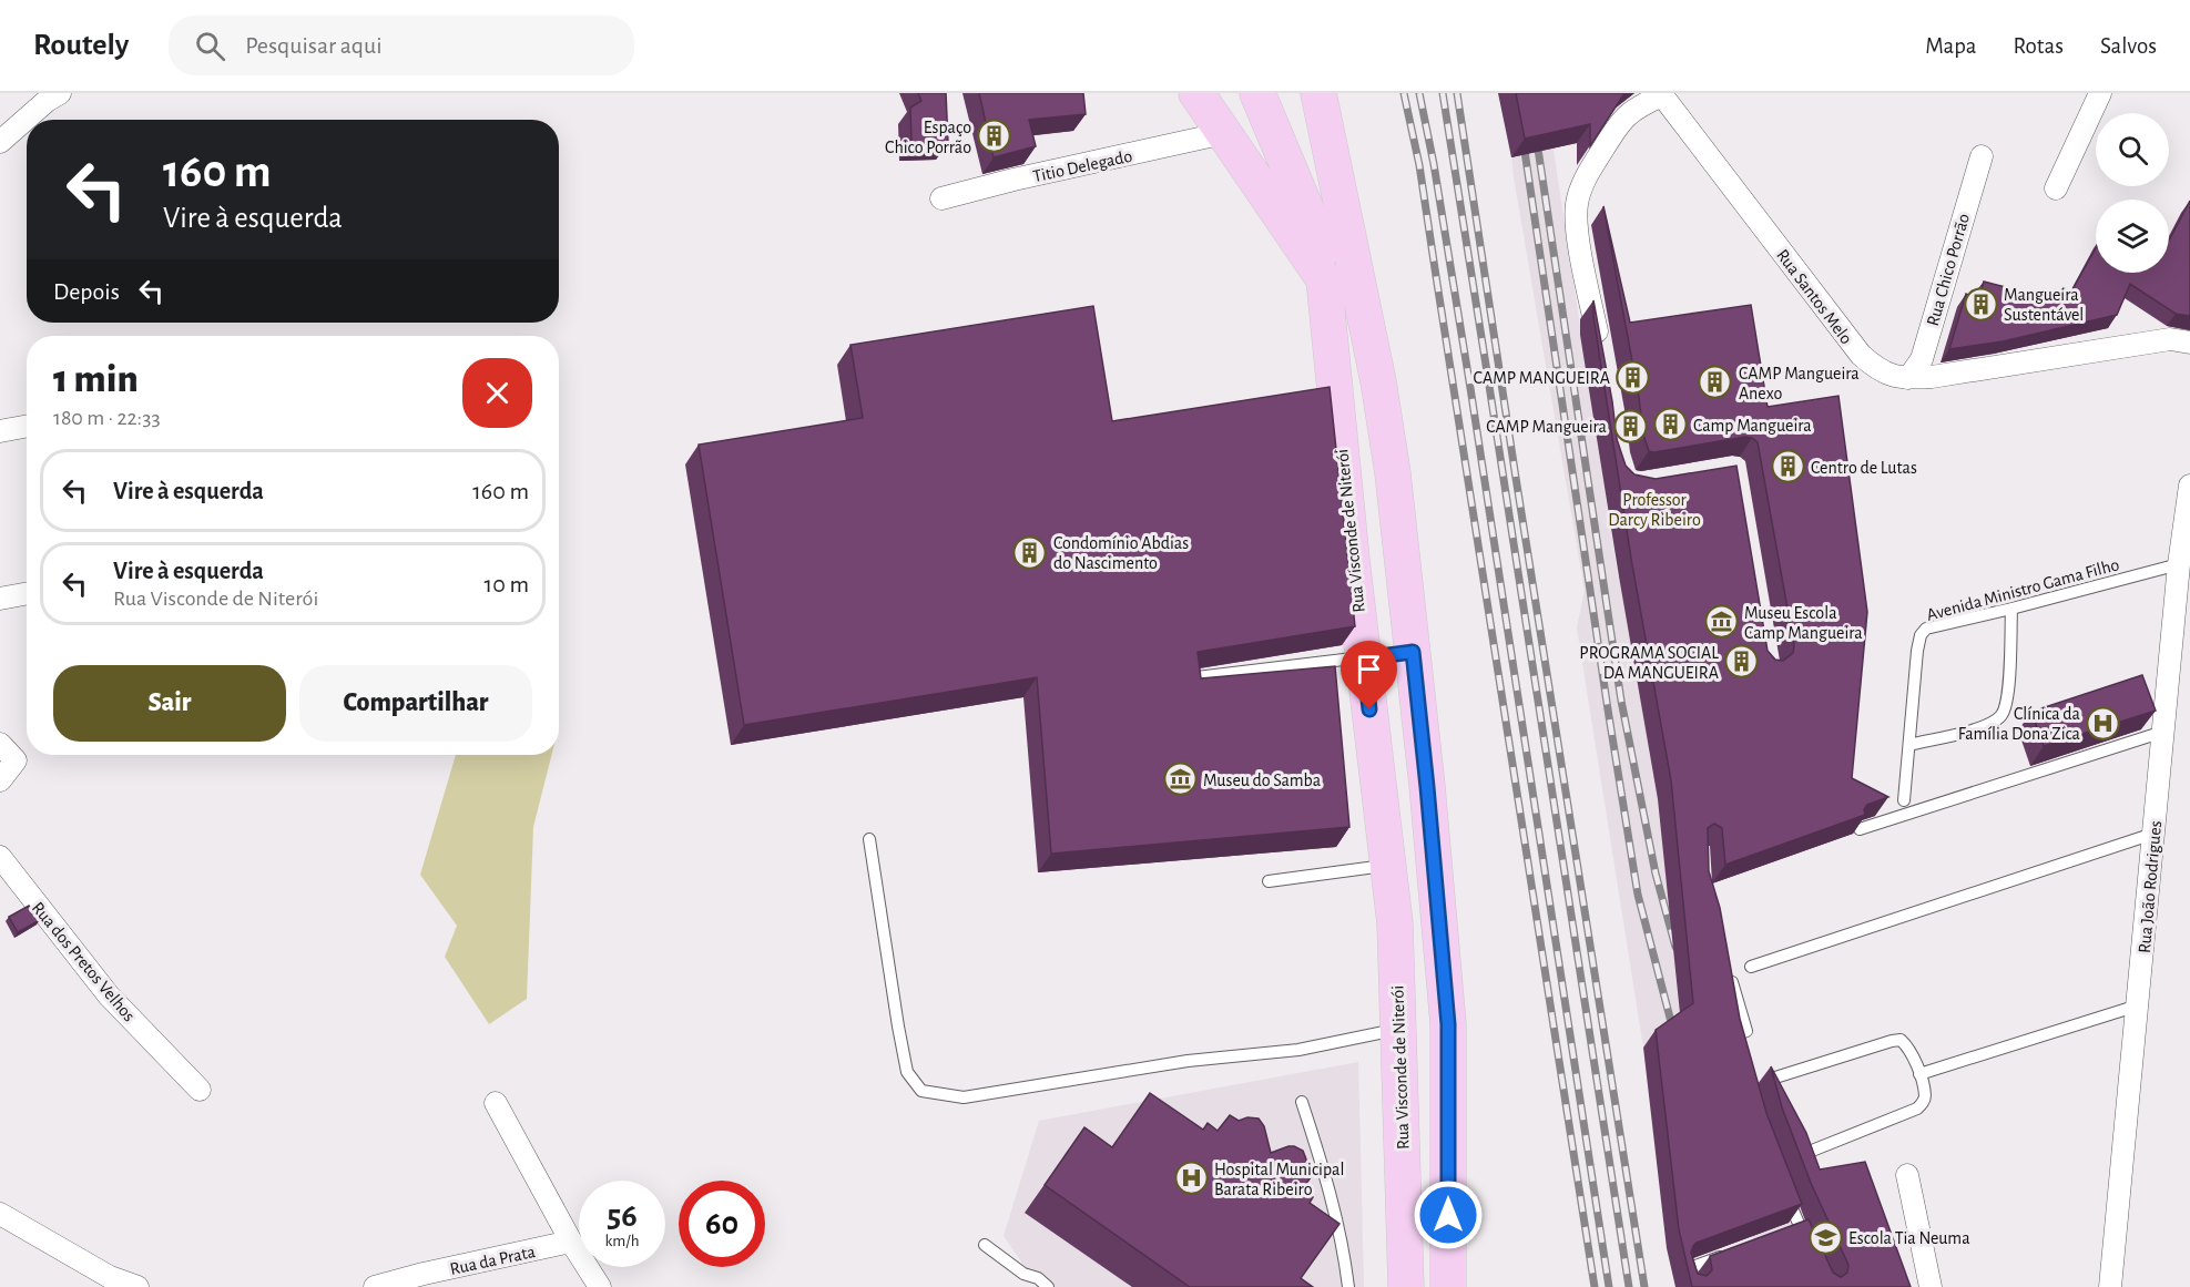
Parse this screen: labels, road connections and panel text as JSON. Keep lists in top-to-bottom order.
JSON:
{
  "streets": {
    "main road": ["Rua Visconde de Niterói"],
    "street": [
      "Titio Delegado",
      "Rua Chico Porrão",
      "Rua Santos Melo",
      "Rua João Rodrigues",
      "Rua dos Pretos Velhos",
      "Rua da Prata"
    ],
    "lane": ["Avenida Ministro Gama Filho"]
  },
  "crossings": [
    ["Titio Delegado", "Rua Visconde de Niterói"],
    ["Rua Chico Porrão", "Rua Santos Melo"],
    ["Avenida Ministro Gama Filho", "Rua João Rodrigues"]
  ],
  "parks": ["Professor Darcy Ribeiro"],
  "places": {
    "building": [
      "Espaço Chico Porrão",
      "Mangueira Sustentável",
      "CAMP MANGUEIRA",
      "CAMP Mangueira Anexo",
      "Camp Mangueira",
      "CAMP Mangueira",
      "Centro de Lutas",
      "Condomínio Abdias do Nascimento",
      "PROGRAMA SOCIAL DA MANGUEIRA"
    ],
    "museum": ["Museu Escola Camp Mangueira", "Museu do Samba"],
    "hospital": ["Clínica da Família Dona Zica", "Hospital Municipal Barata Ribeiro"],
    "school or university": ["Escola Tia Neuma"]
  },
  "page": {
    "header": "Routely",
    "search": "Pesquisar aqui",
    "nav": ["Mapa", "Rotas", "Salvos"],
    "turn": ["160 m", "Vire à esquerda"],
    "then": "Depois",
    "heading": ["1 min", "180 m · 22:33"],
    "list": [
      {
        "name": "Vire à esquerda",
        "value": "160 m"
      },
      {
        "name": "Vire à esquerda",
        "note": "Rua Visconde de Niterói",
        "value": "10 m"
      }
    ],
    "buttons": ["Sair", "Compartilhar"],
    "speed": "56 km/h",
    "limit": "60"
  }
}
